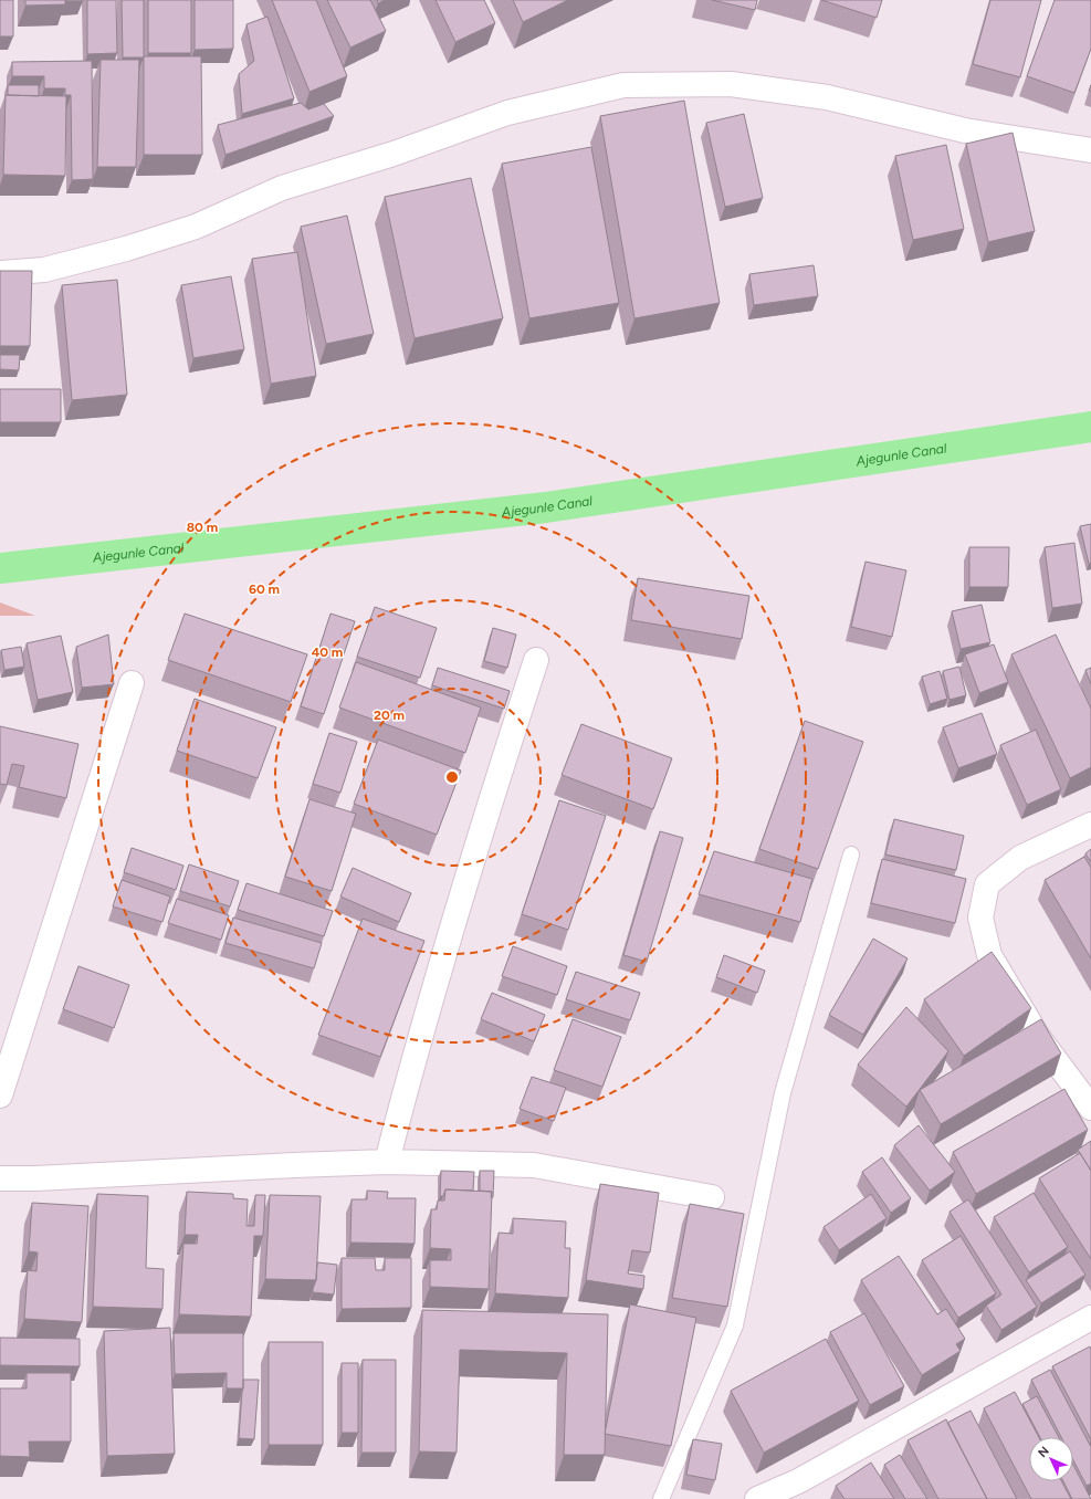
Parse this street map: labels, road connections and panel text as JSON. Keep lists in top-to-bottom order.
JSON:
{
  "water": ["Ajegunle Canal"],
  "north": "top left",
  "rings": [
    "80 m",
    "60 m",
    "40 m",
    "20 m"
  ]
}
